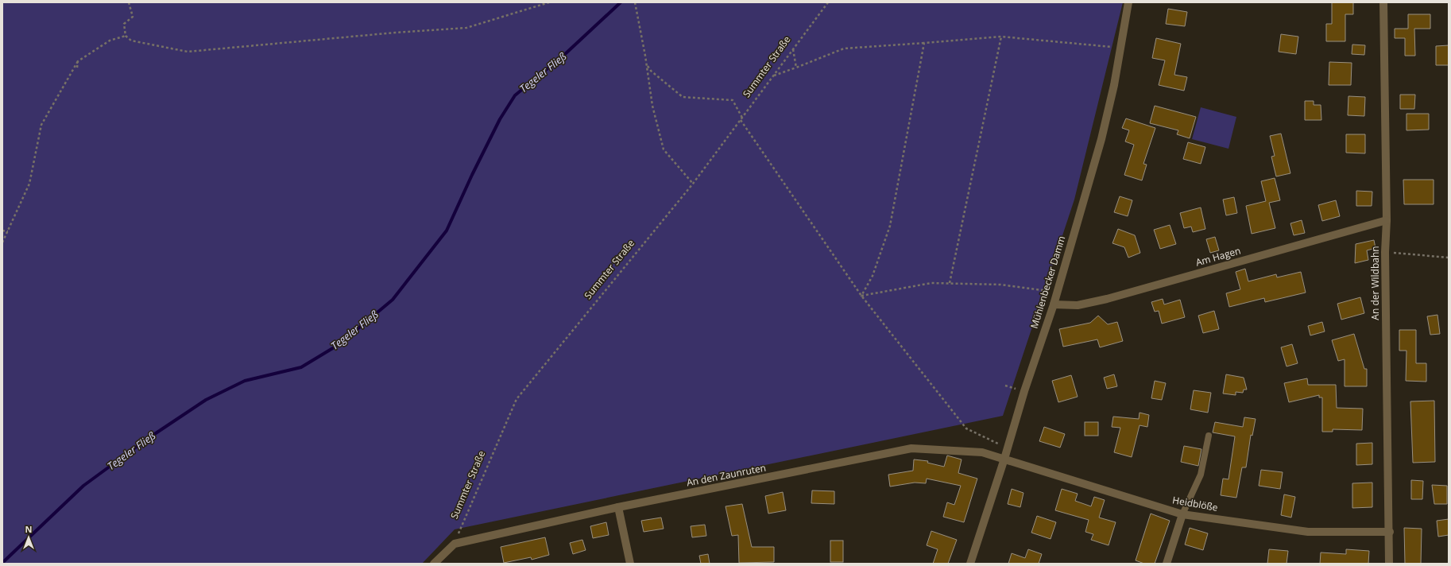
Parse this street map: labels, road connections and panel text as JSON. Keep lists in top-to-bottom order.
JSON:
{
  "streets": {
    "street": [
      "Am Hagen",
      "Mühlenbecker Damm",
      "An der Wildbahn",
      "An den Zaunruten",
      "Heidblöße"
    ],
    "path": ["Summter Straße"]
  },
  "crossings": [
    ["Summter Straße", "An den Zaunruten"],
    ["Am Hagen", "Mühlenbecker Damm"],
    ["Am Hagen", "An der Wildbahn"],
    ["Mühlenbecker Damm", "An den Zaunruten"],
    ["Mühlenbecker Damm", "Heidblöße"],
    ["An der Wildbahn", "Heidblöße"],
    ["An den Zaunruten", "Heidblöße"]
  ],
  "water": ["Tegeler Fließ"],
  "north": "top"
}
